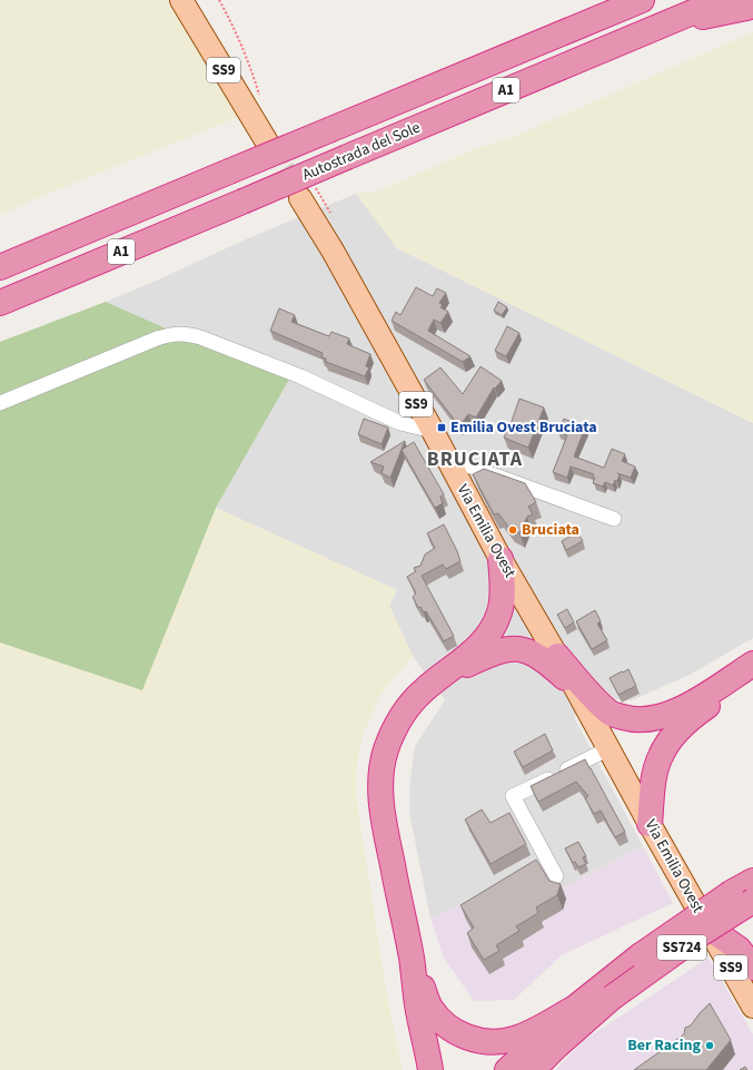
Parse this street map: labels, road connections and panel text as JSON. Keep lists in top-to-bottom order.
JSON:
{
  "streets": {
    "highway": ["A1", "Autostrada del Sole", "SS724"],
    "main road": ["SS9", "Via Emilia Ovest"]
  },
  "districts": ["BRUCIATA"],
  "places": {
    "transit": ["Emilia Ovest Bruciata"],
    "other": ["Bruciata", "Ber Racing"]
  }
}
